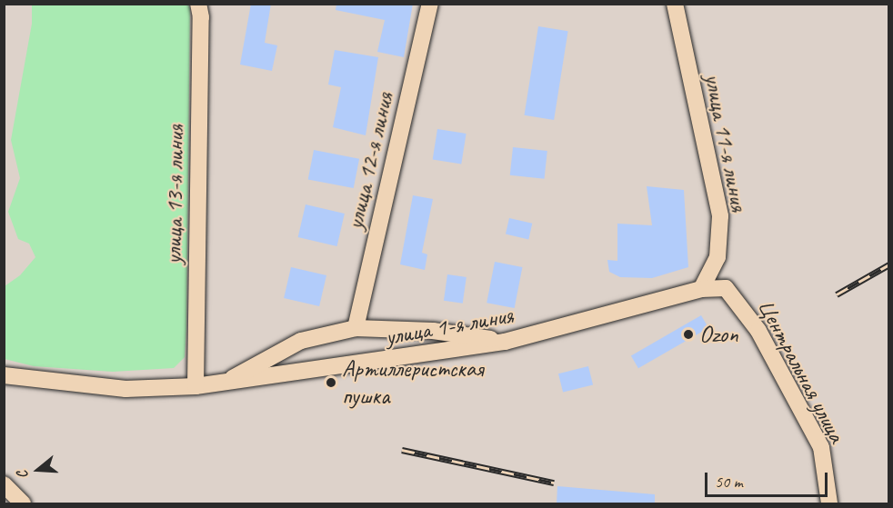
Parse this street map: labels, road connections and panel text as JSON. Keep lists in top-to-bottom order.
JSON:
{
  "streets": {
    "street": [
      "улица 11-я линия",
      "улица 12-я линия",
      "улица 13-я линия",
      "улица 1-я линия",
      "Центральная улица"
    ]
  },
  "crossings": [
    ["улица 11-я линия", "улица 1-я линия"],
    ["улица 11-я линия", "Центральная улица"],
    ["улица 13-я линия", "улица 1-я линия"],
    ["улица 1-я линия", "Центральная улица"]
  ],
  "places": ["Ozon", "Артиллеристская пушка"],
  "scale_bar": "50 m",
  "north": "left"
}
